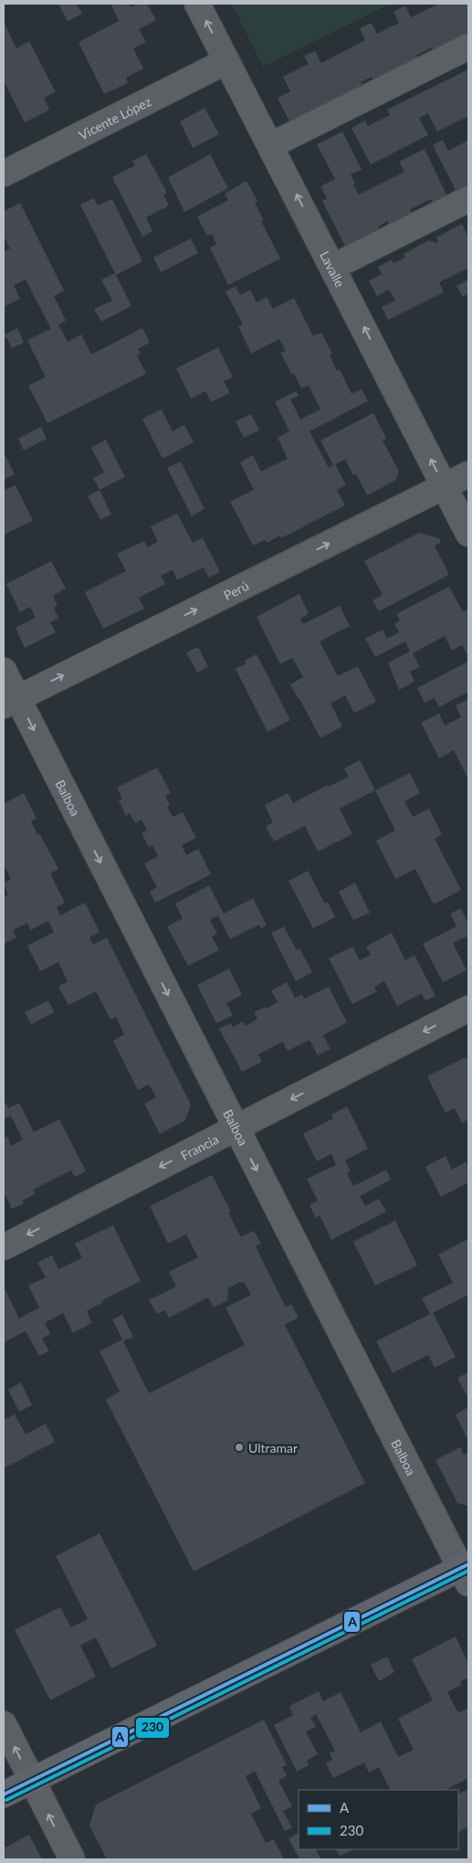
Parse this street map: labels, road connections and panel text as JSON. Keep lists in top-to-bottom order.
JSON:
{
  "streets": {
    "street": [
      "Vicente López",
      "Lavalle",
      "Perú",
      "Balboa",
      "Francia"
    ]
  },
  "crossings": [
    ["Vicente López", "Lavalle"],
    ["Lavalle", "Perú"],
    ["Perú", "Balboa"],
    ["Balboa", "Francia"]
  ],
  "one_way": [
    "Lavalle",
    "Perú",
    "Balboa",
    "Francia"
  ],
  "places": ["Ultramar"],
  "lines": ["transit line A", "transit line 230"],
  "legend": ["A", "230"]
}
